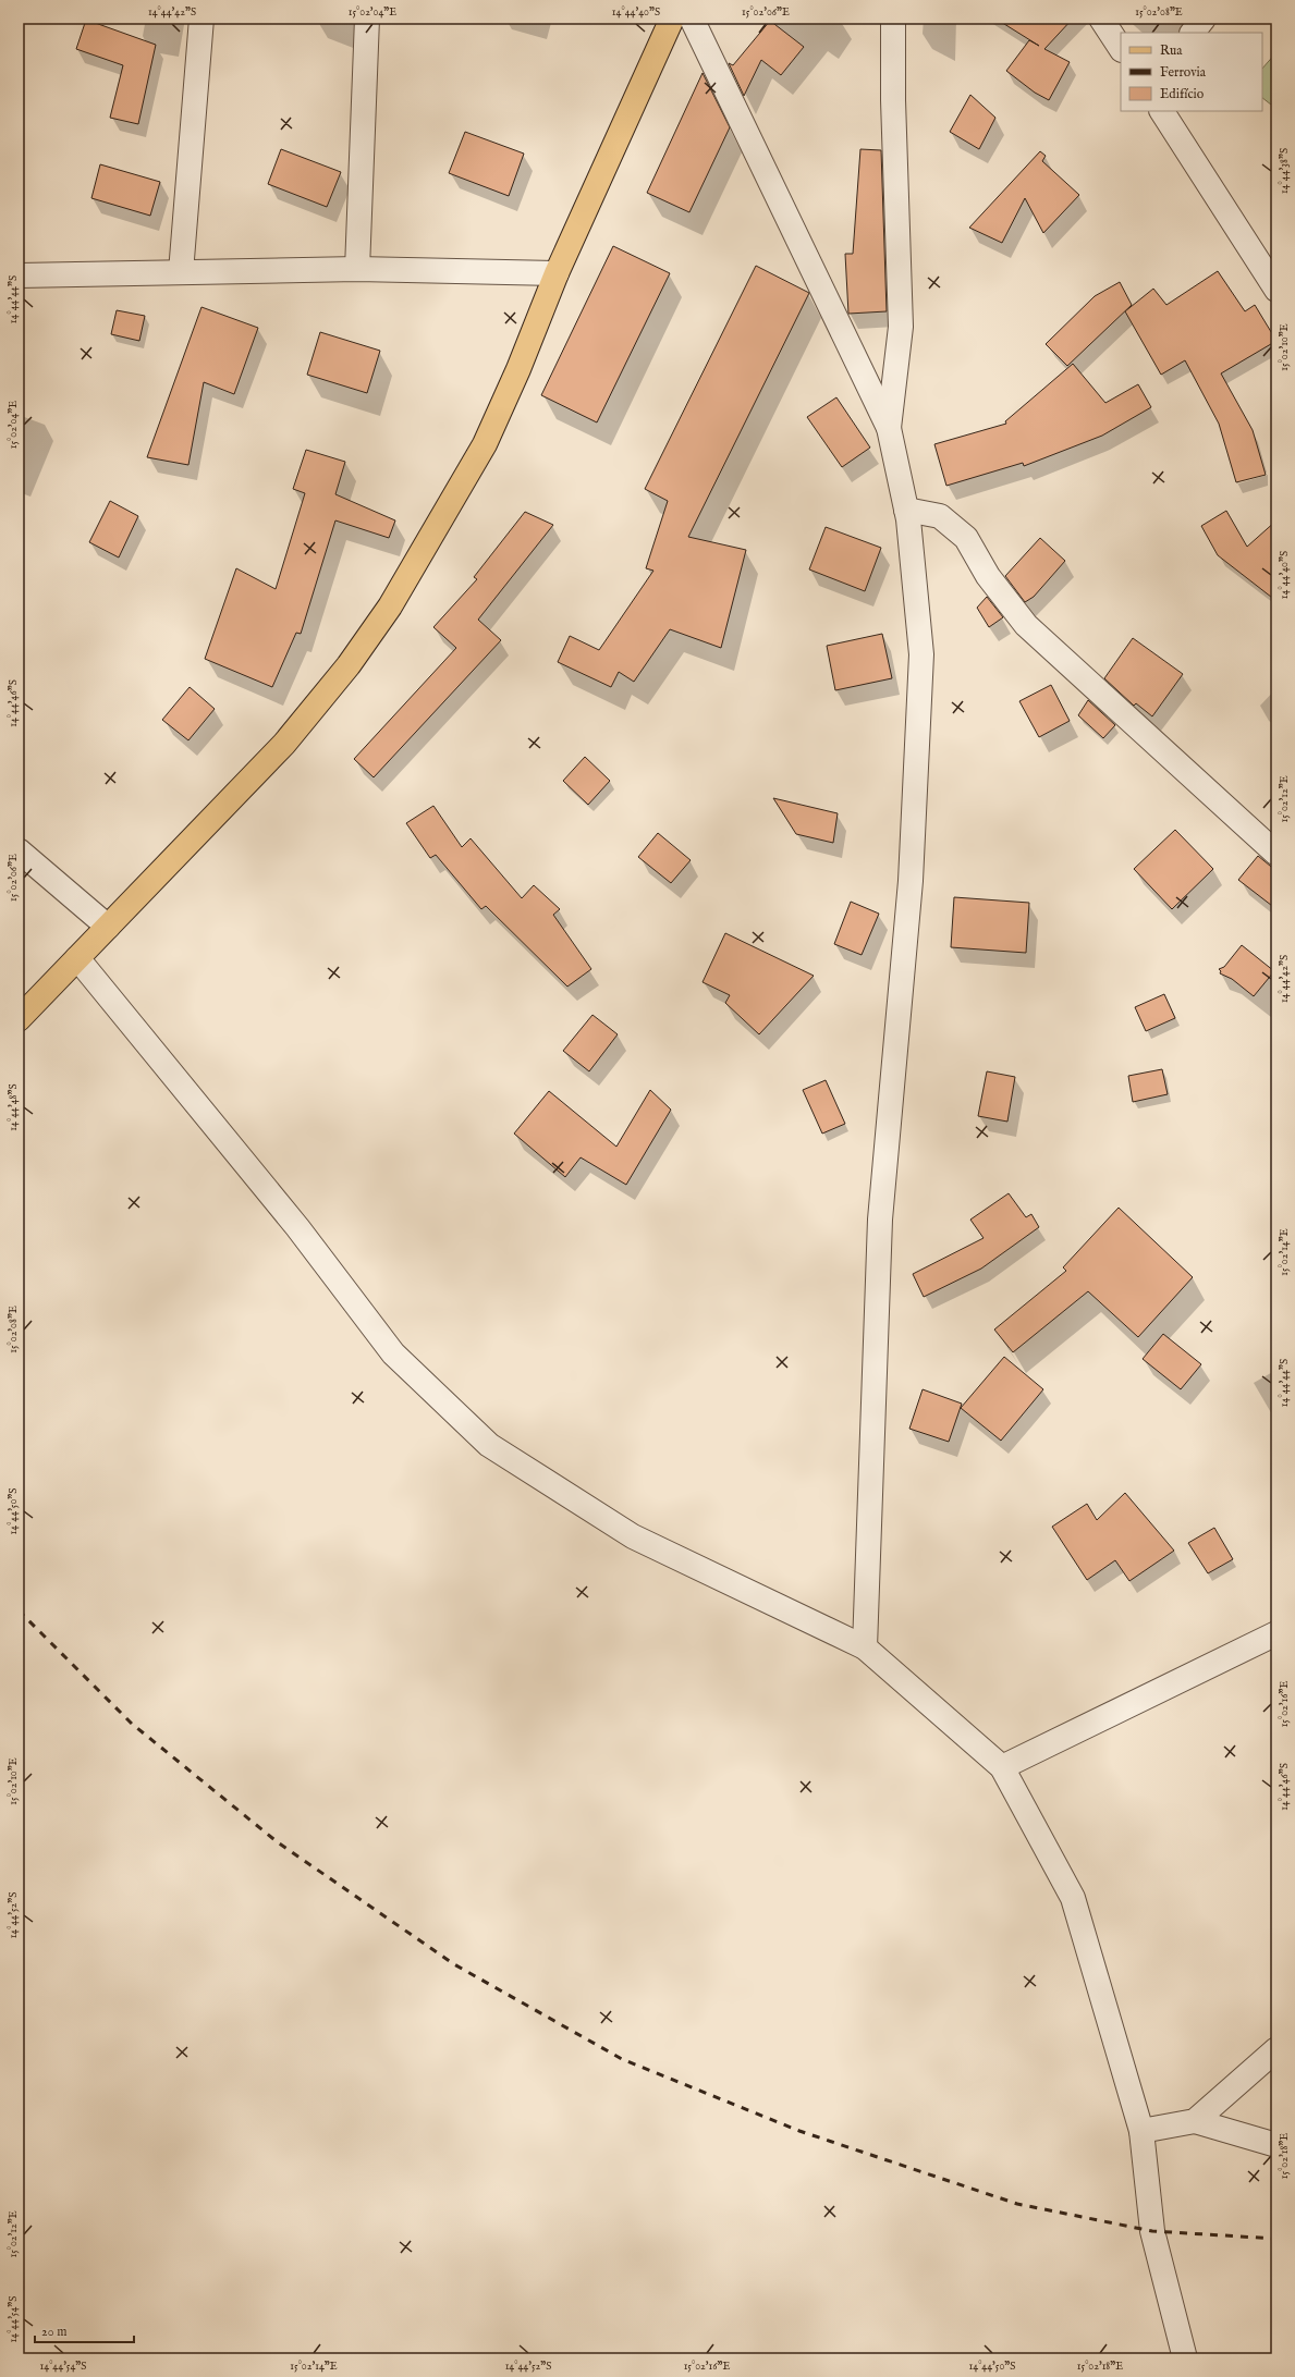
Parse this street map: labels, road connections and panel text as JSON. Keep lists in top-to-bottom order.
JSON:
{
  "legend": ["Rua", "Ferrovia", "Edifício"],
  "scale_bar": "20 m",
  "coordinates": [
    "14°44'42\"S",
    "15°02'04\"E",
    "14°44'40\"S",
    "15°02'06\"E",
    "15°02'08\"E",
    "14°44'38\"S",
    "14°44'44\"S",
    "15°02'10\"E",
    "14°44'46\"S",
    "15°02'12\"E",
    "14°44'48\"S",
    "15°02'14\"E",
    "14°44'50\"S",
    "15°02'16\"E",
    "14°44'52\"S",
    "15°02'18\"E",
    "14°44'54\"S"
  ]
}
